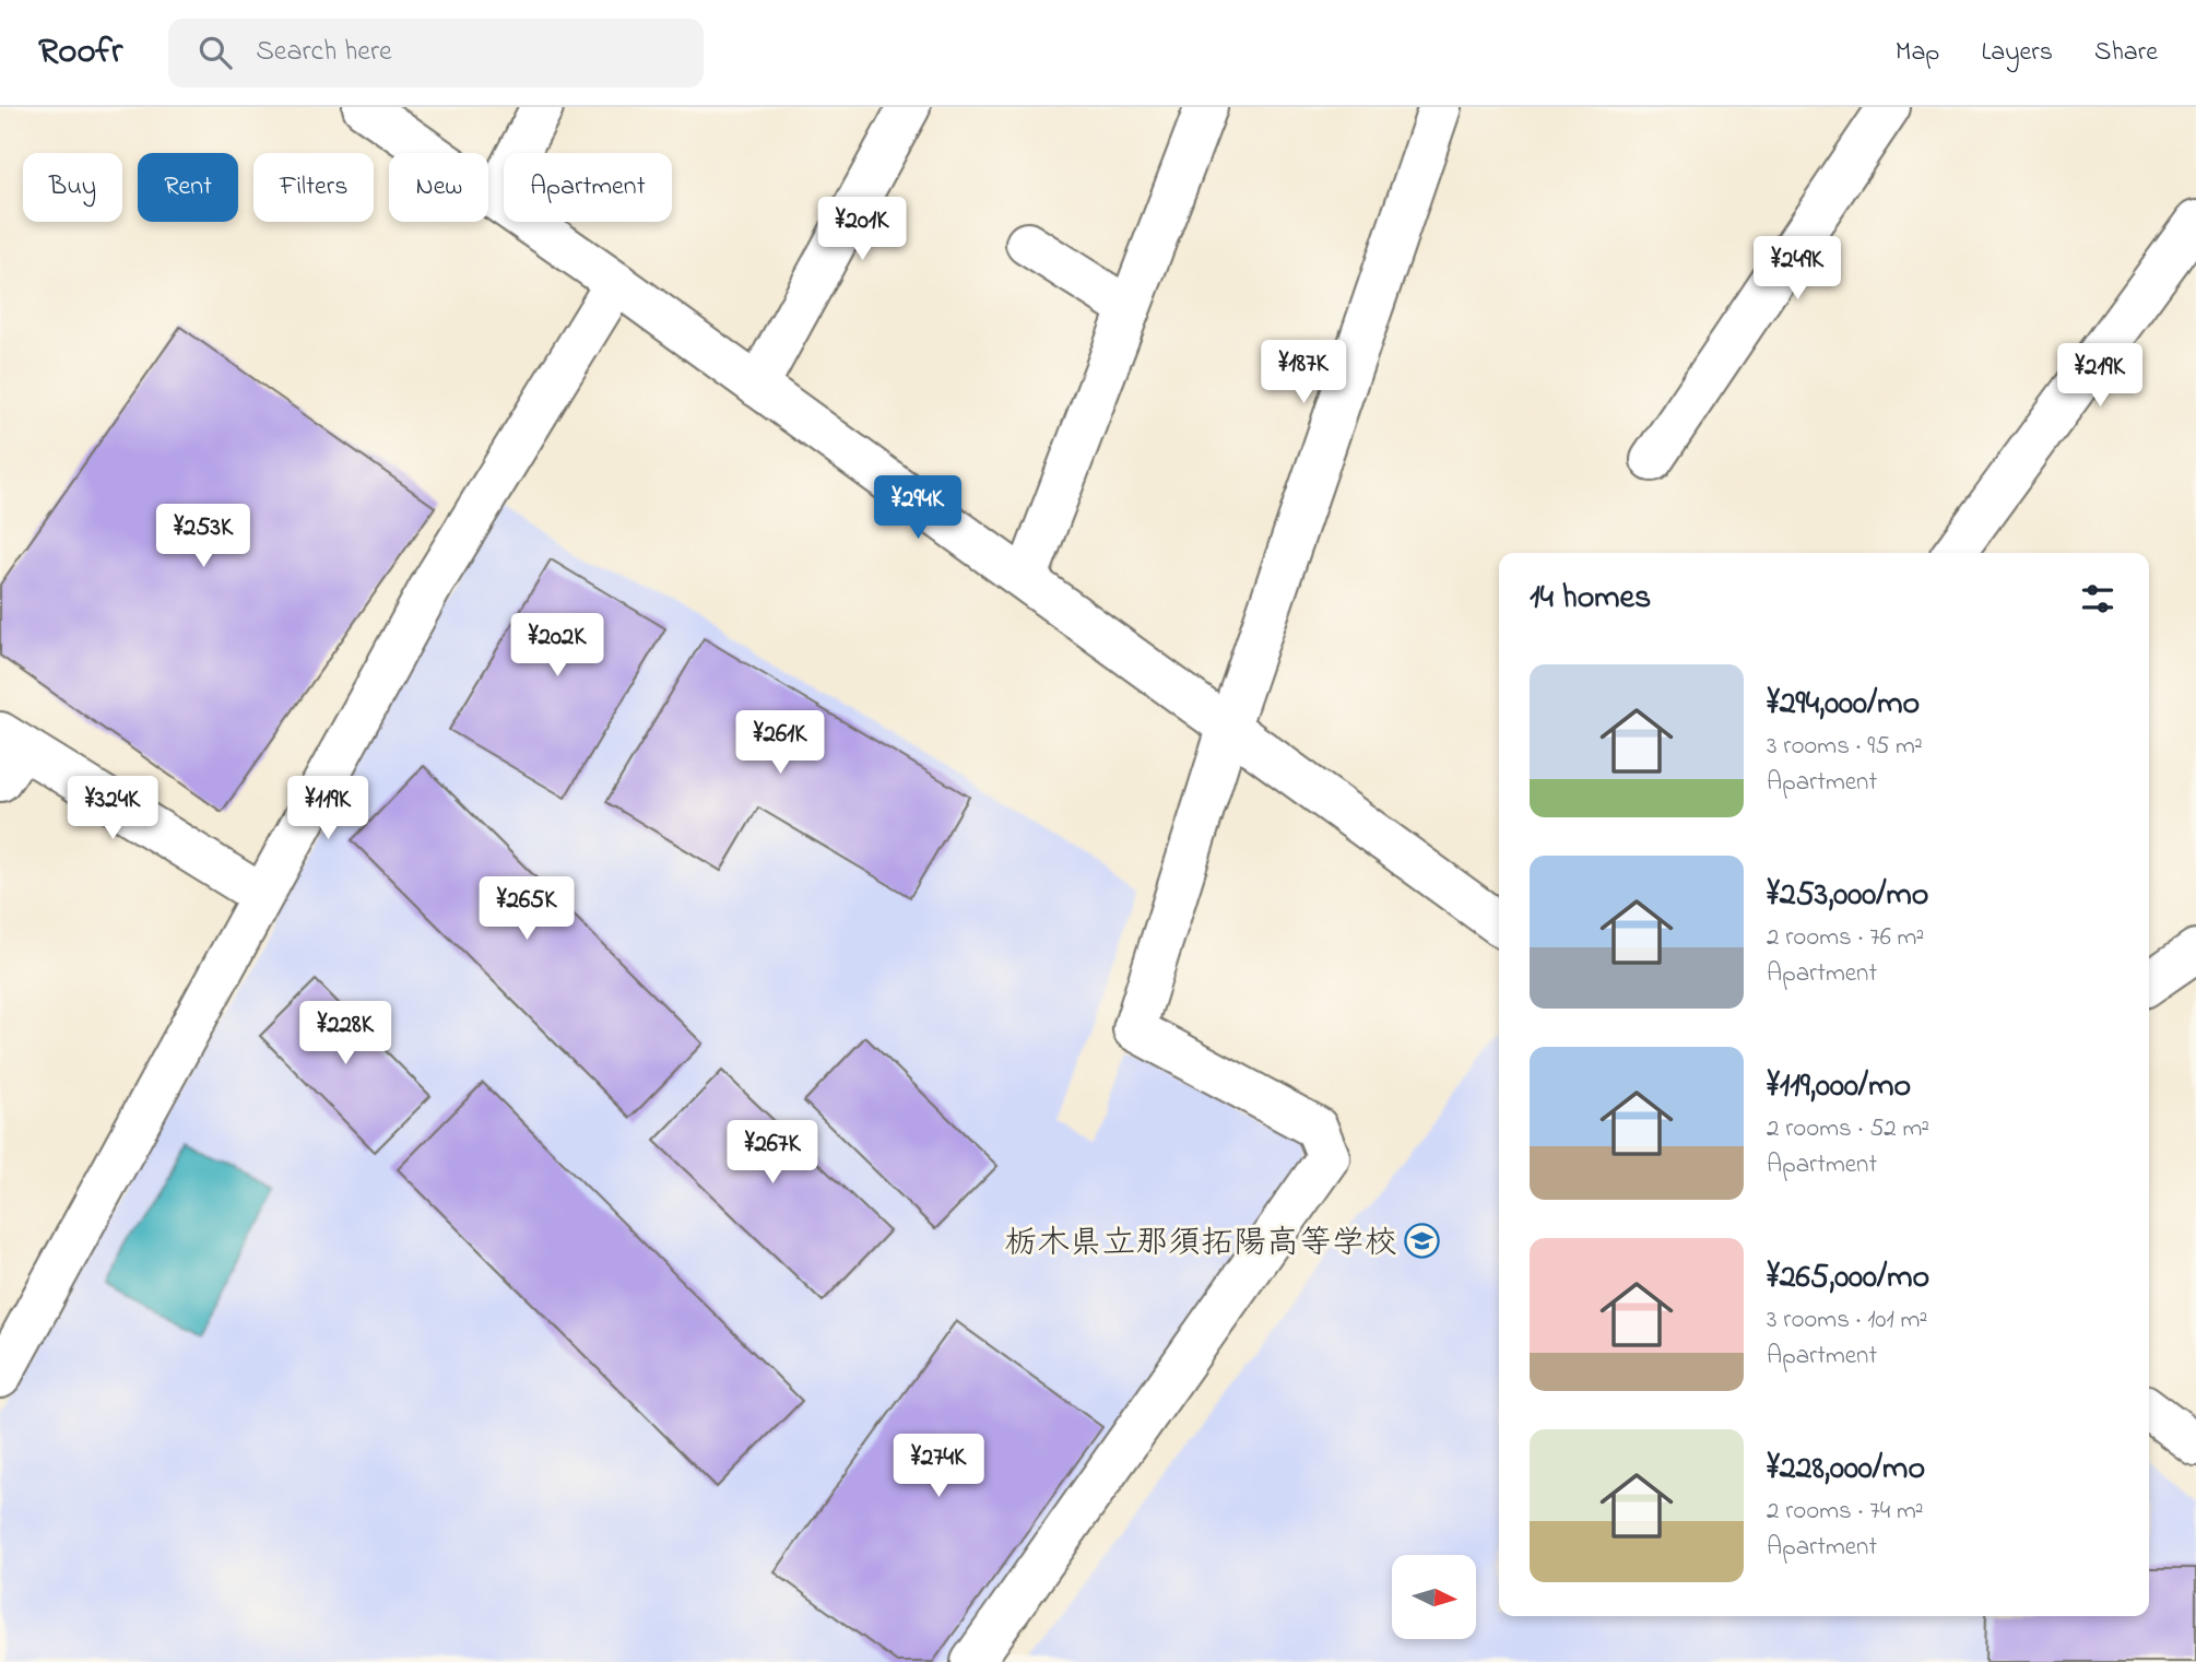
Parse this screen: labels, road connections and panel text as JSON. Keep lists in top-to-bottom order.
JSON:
{
  "places": {
    "school or university": ["栃木県立那須拓陽高等学校"]
  },
  "north": "right",
  "page": {
    "header": "Roofr",
    "search": "Search here",
    "nav": ["Map", "Layers", "Share"],
    "chip": [
      "Buy",
      "Rent",
      "Filters",
      "New",
      "Apartment"
    ],
    "price": [
      "¥201K",
      "¥249K",
      "¥187K",
      "¥219K",
      "¥294K",
      "¥253K",
      "¥202K",
      "¥261K",
      "¥324K",
      "¥119K",
      "¥265K",
      "¥228K",
      "¥267K",
      "¥274K"
    ],
    "heading": "14 homes",
    "list": [
      {
        "name": "¥294,000/mo",
        "note": "3 rooms · 95 m² · Apartment"
      },
      {
        "name": "¥253,000/mo",
        "note": "2 rooms · 76 m² · Apartment"
      },
      {
        "name": "¥119,000/mo",
        "note": "2 rooms · 52 m² · Apartment"
      },
      {
        "name": "¥265,000/mo",
        "note": "3 rooms · 101 m² · Apartment"
      },
      {
        "name": "¥228,000/mo",
        "note": "2 rooms · 74 m² · Apartment"
      }
    ]
  }
}
